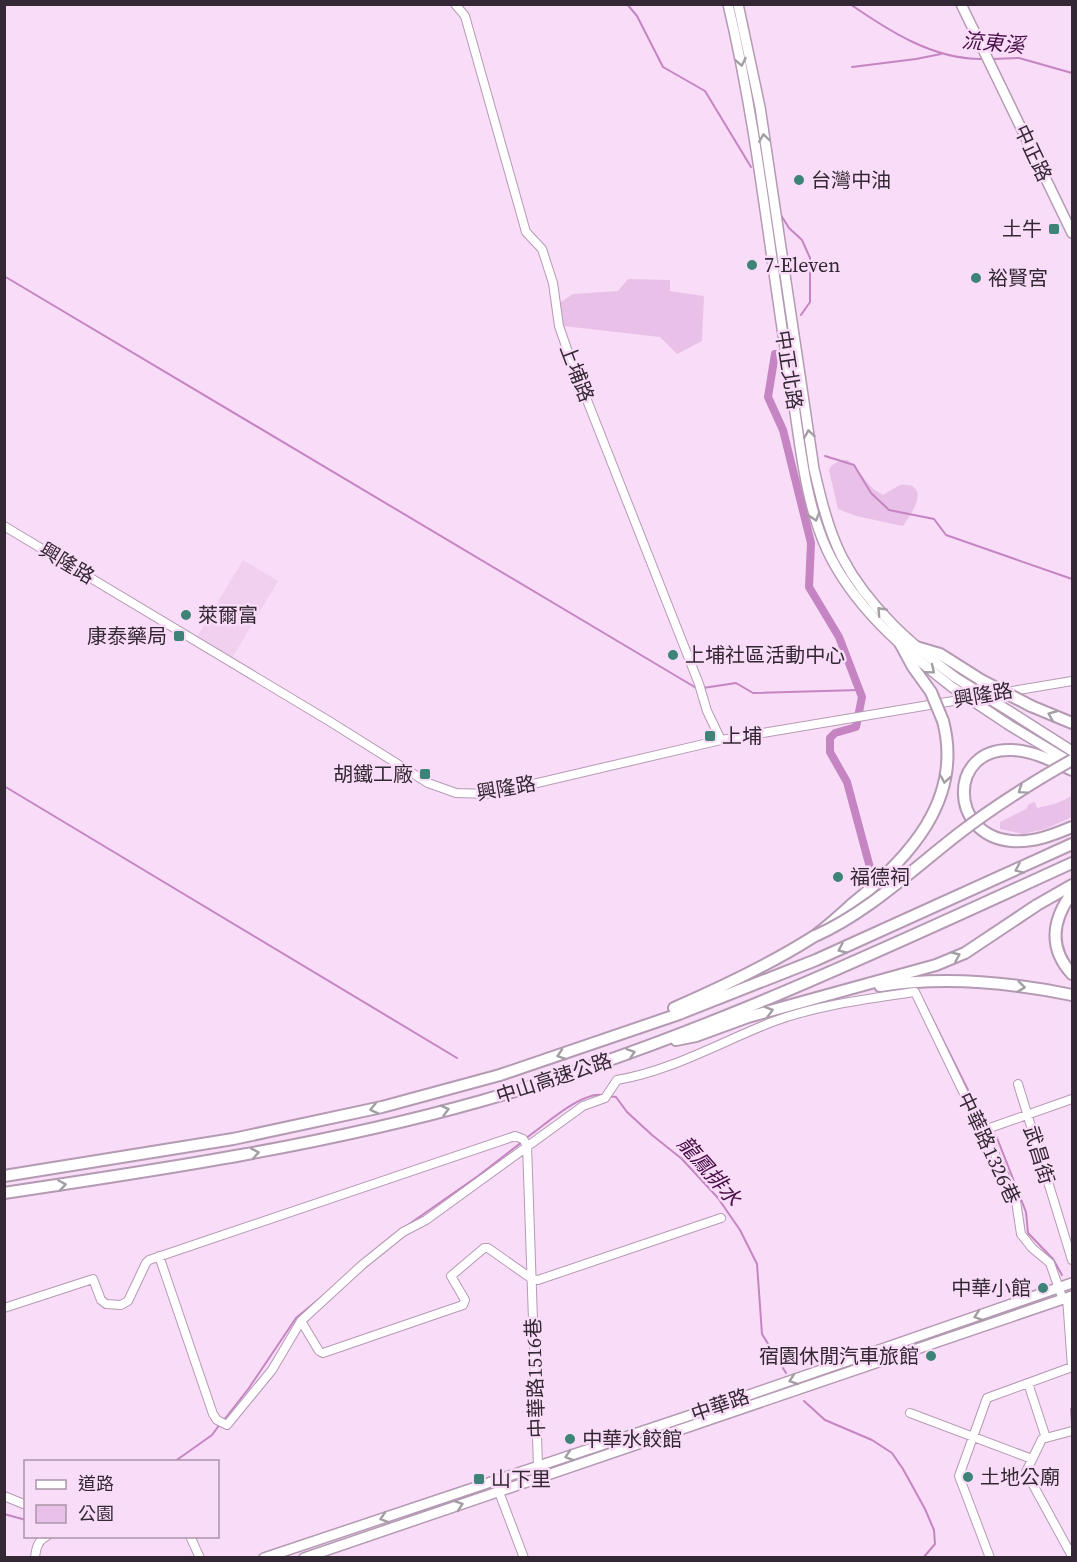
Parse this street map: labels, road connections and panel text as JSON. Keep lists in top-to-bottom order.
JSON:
{
  "streets": {
    "highway": ["中山高速公路"],
    "main road": ["中正路", "中正北路", "中華路"],
    "street": [
      "上埔路",
      "興隆路",
      "中華路1326巷",
      "武昌街",
      "中華路1516巷"
    ]
  },
  "crossings": [
    ["上埔路", "興隆路"],
    ["中華路1326巷", "中華路1516巷"],
    ["中華路1326巷", "中華路"],
    ["中華路1516巷", "中華路"]
  ],
  "water": ["流東溪", "龍鳳排水"],
  "places": {
    "other": [
      "台灣中油",
      "7-Eleven",
      "裕賢宮",
      "萊爾富",
      "上埔社區活動中心",
      "福德祠",
      "中華小館",
      "宿園休閒汽車旅館",
      "中華水餃館",
      "土地公廟"
    ],
    "transit": [
      "土牛",
      "康泰藥局",
      "上埔",
      "胡鐵工廠",
      "山下里"
    ]
  },
  "legend": ["道路", "公園"]
}
